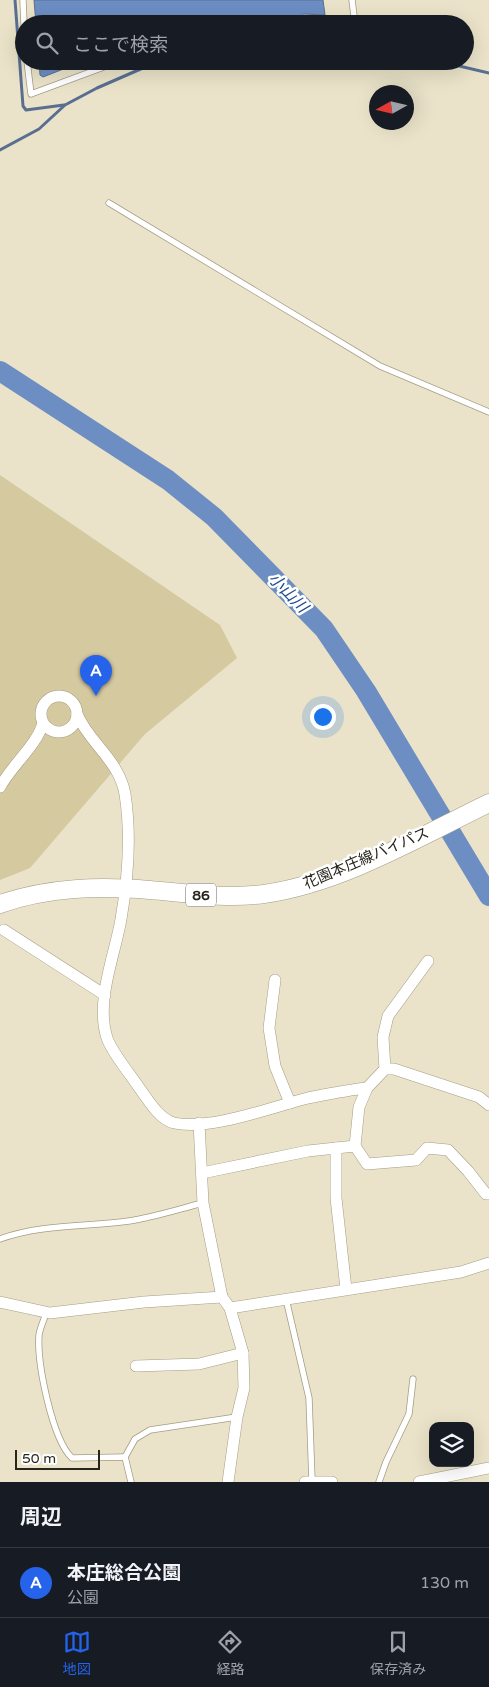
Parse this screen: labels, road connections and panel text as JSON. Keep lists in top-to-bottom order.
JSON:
{
  "streets": {
    "main road": ["花園本庄線バイパス", "86"]
  },
  "water": ["小山川"],
  "scale_bar": "50 m",
  "north": "left",
  "page": {
    "search": "ここで検索",
    "pins": "A",
    "scale": "50 m",
    "heading": "周辺",
    "list": [
      {
        "mark": "A",
        "name": "本庄総合公園",
        "note": "公園",
        "value": "130 m"
      }
    ],
    "nav": ["地図", "経路", "保存済み"]
  }
}
